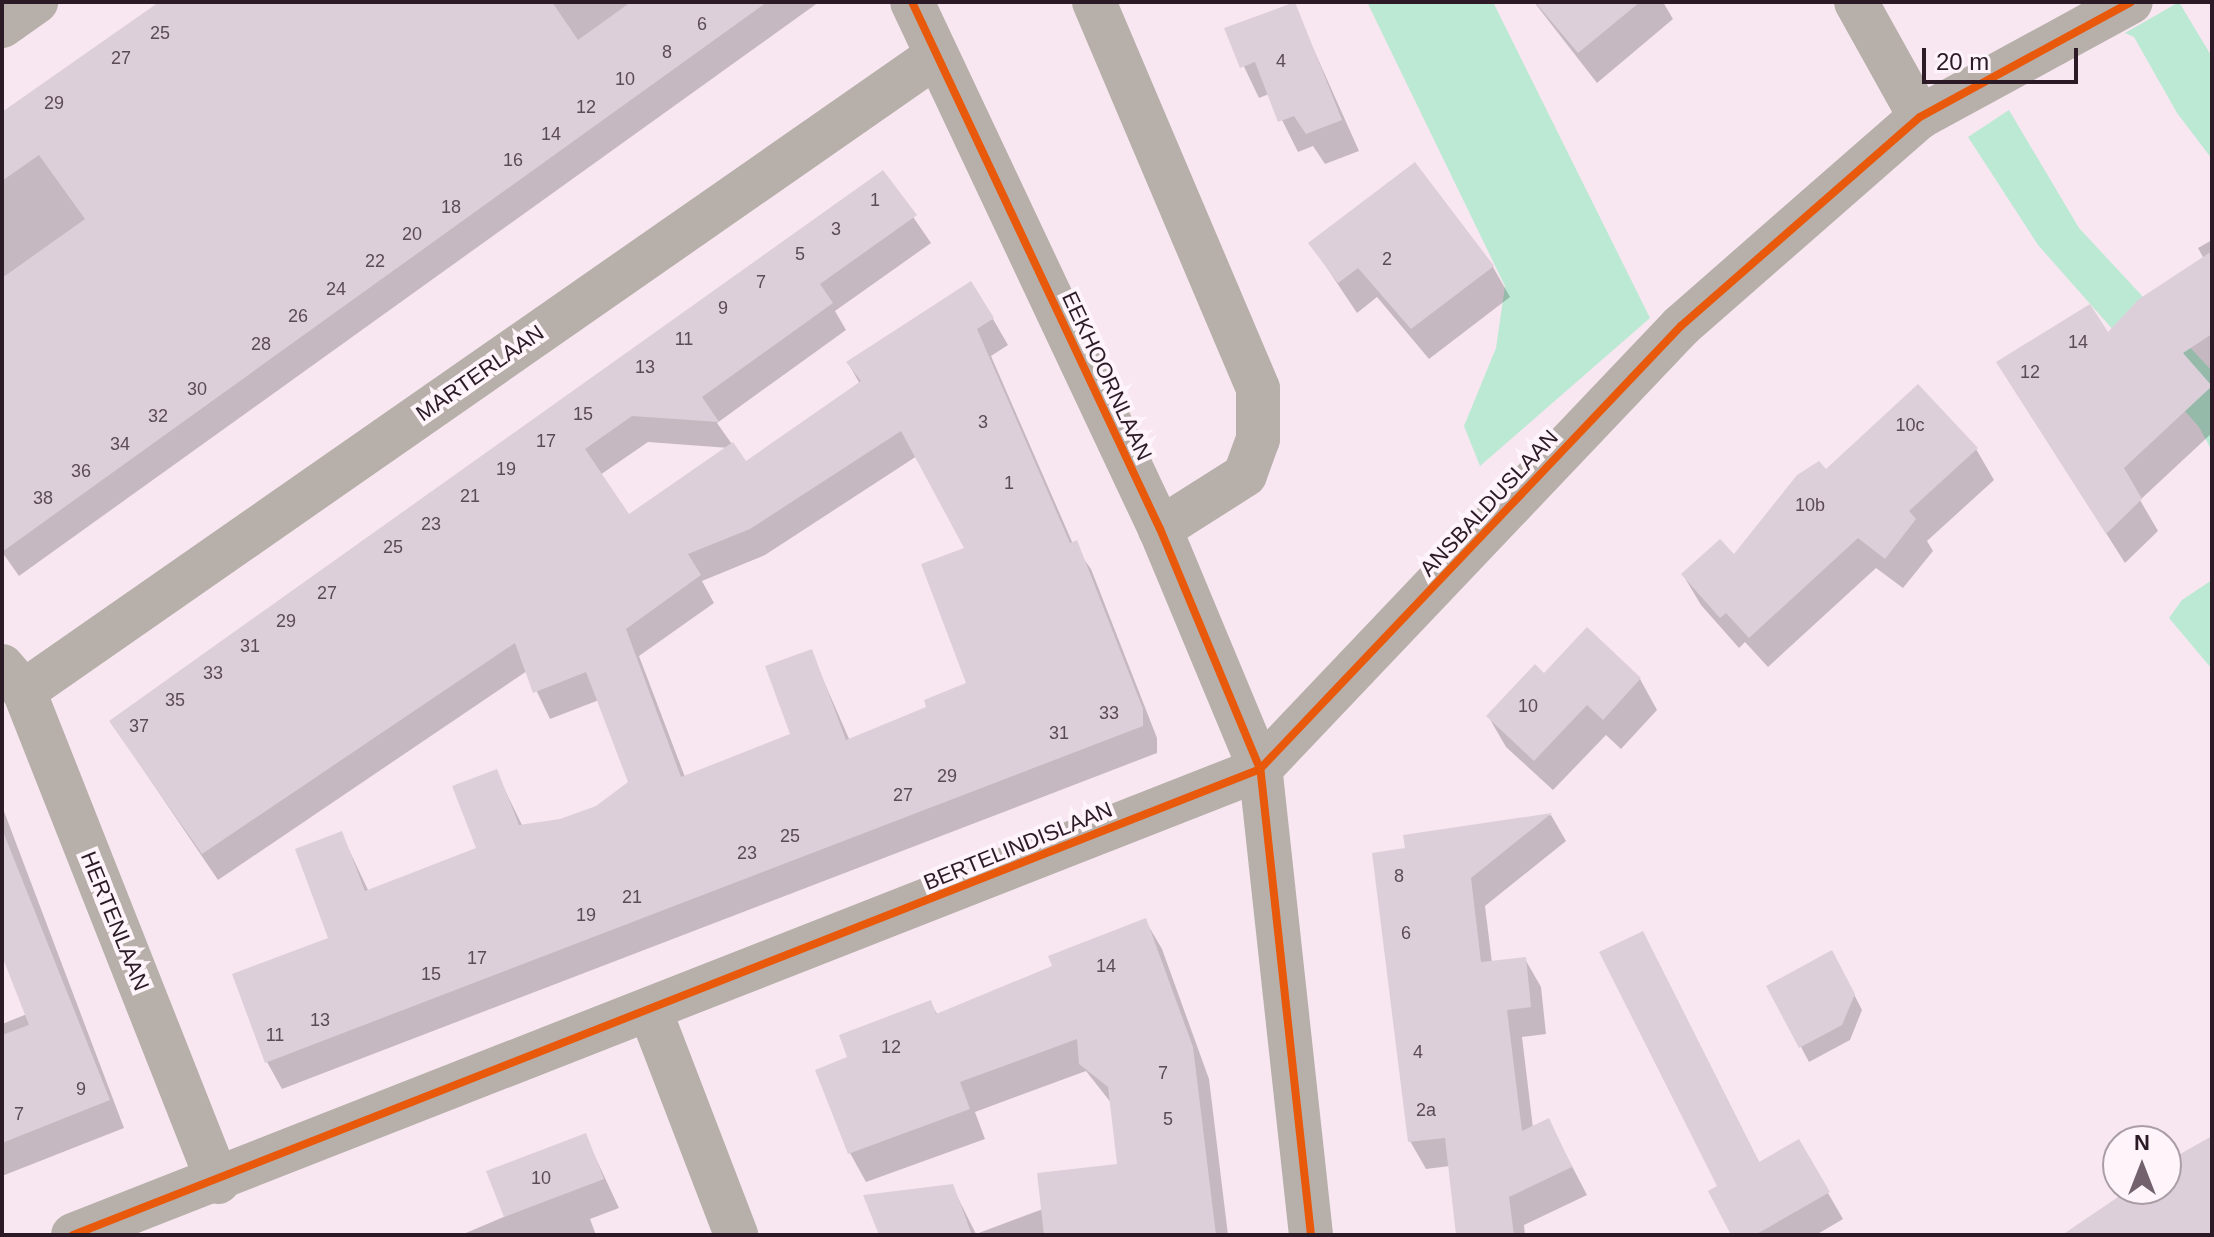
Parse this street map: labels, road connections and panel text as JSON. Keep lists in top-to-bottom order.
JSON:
{
  "streets": {
    "street": [
      "MARTERLAAN",
      "EEKHOORNLAAN",
      "ANSBALDUSLAAN",
      "BERTELINDISLAAN",
      "HERTENLAAN"
    ]
  },
  "crossings": [
    ["MARTERLAAN", "EEKHOORNLAAN"],
    ["MARTERLAAN", "HERTENLAAN"],
    ["EEKHOORNLAAN", "ANSBALDUSLAAN"],
    ["EEKHOORNLAAN", "BERTELINDISLAAN"],
    ["ANSBALDUSLAAN", "BERTELINDISLAAN"],
    ["BERTELINDISLAAN", "HERTENLAAN"]
  ],
  "house_numbers": [
    "6",
    "25",
    "8",
    "27",
    "4",
    "10",
    "29",
    "12",
    "14",
    "16",
    "1",
    "18",
    "3",
    "20",
    "5",
    "2",
    "22",
    "7",
    "24",
    "9",
    "26",
    "11",
    "14",
    "28",
    "13",
    "12",
    "30",
    "15",
    "32",
    "3",
    "10c",
    "17",
    "34",
    "19",
    "36",
    "1",
    "21",
    "38",
    "10b",
    "23",
    "25",
    "27",
    "29",
    "31",
    "33",
    "35",
    "10",
    "33",
    "37",
    "31",
    "29",
    "27",
    "25",
    "23",
    "8",
    "21",
    "19",
    "6",
    "17",
    "14",
    "15",
    "13",
    "11",
    "12",
    "4",
    "7",
    "9",
    "2a",
    "7",
    "5",
    "10"
  ],
  "scale_bar": "20 m",
  "north": "top"
}
